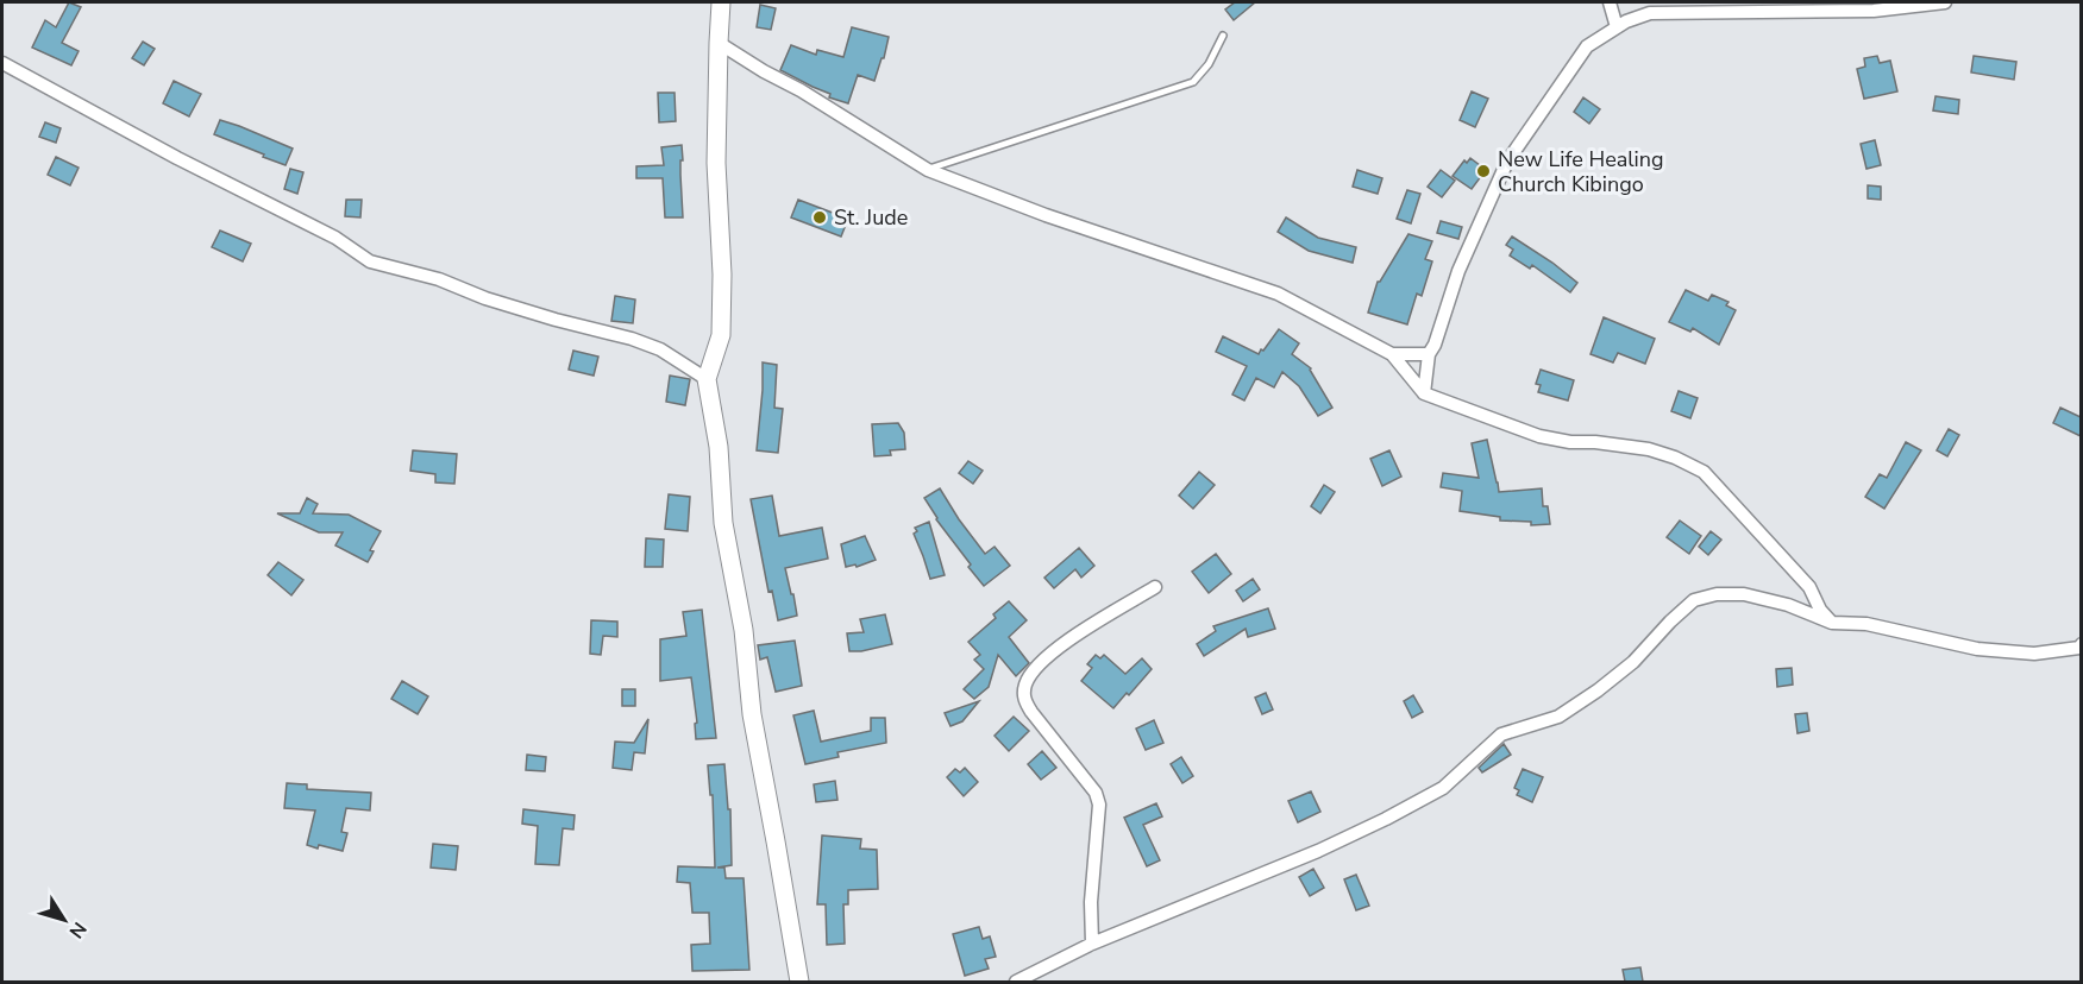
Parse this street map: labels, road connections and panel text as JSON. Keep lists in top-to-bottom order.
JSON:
{
  "places": ["New Life Healing Church Kibingo", "St. Jude"],
  "north": "bottom right"
}
